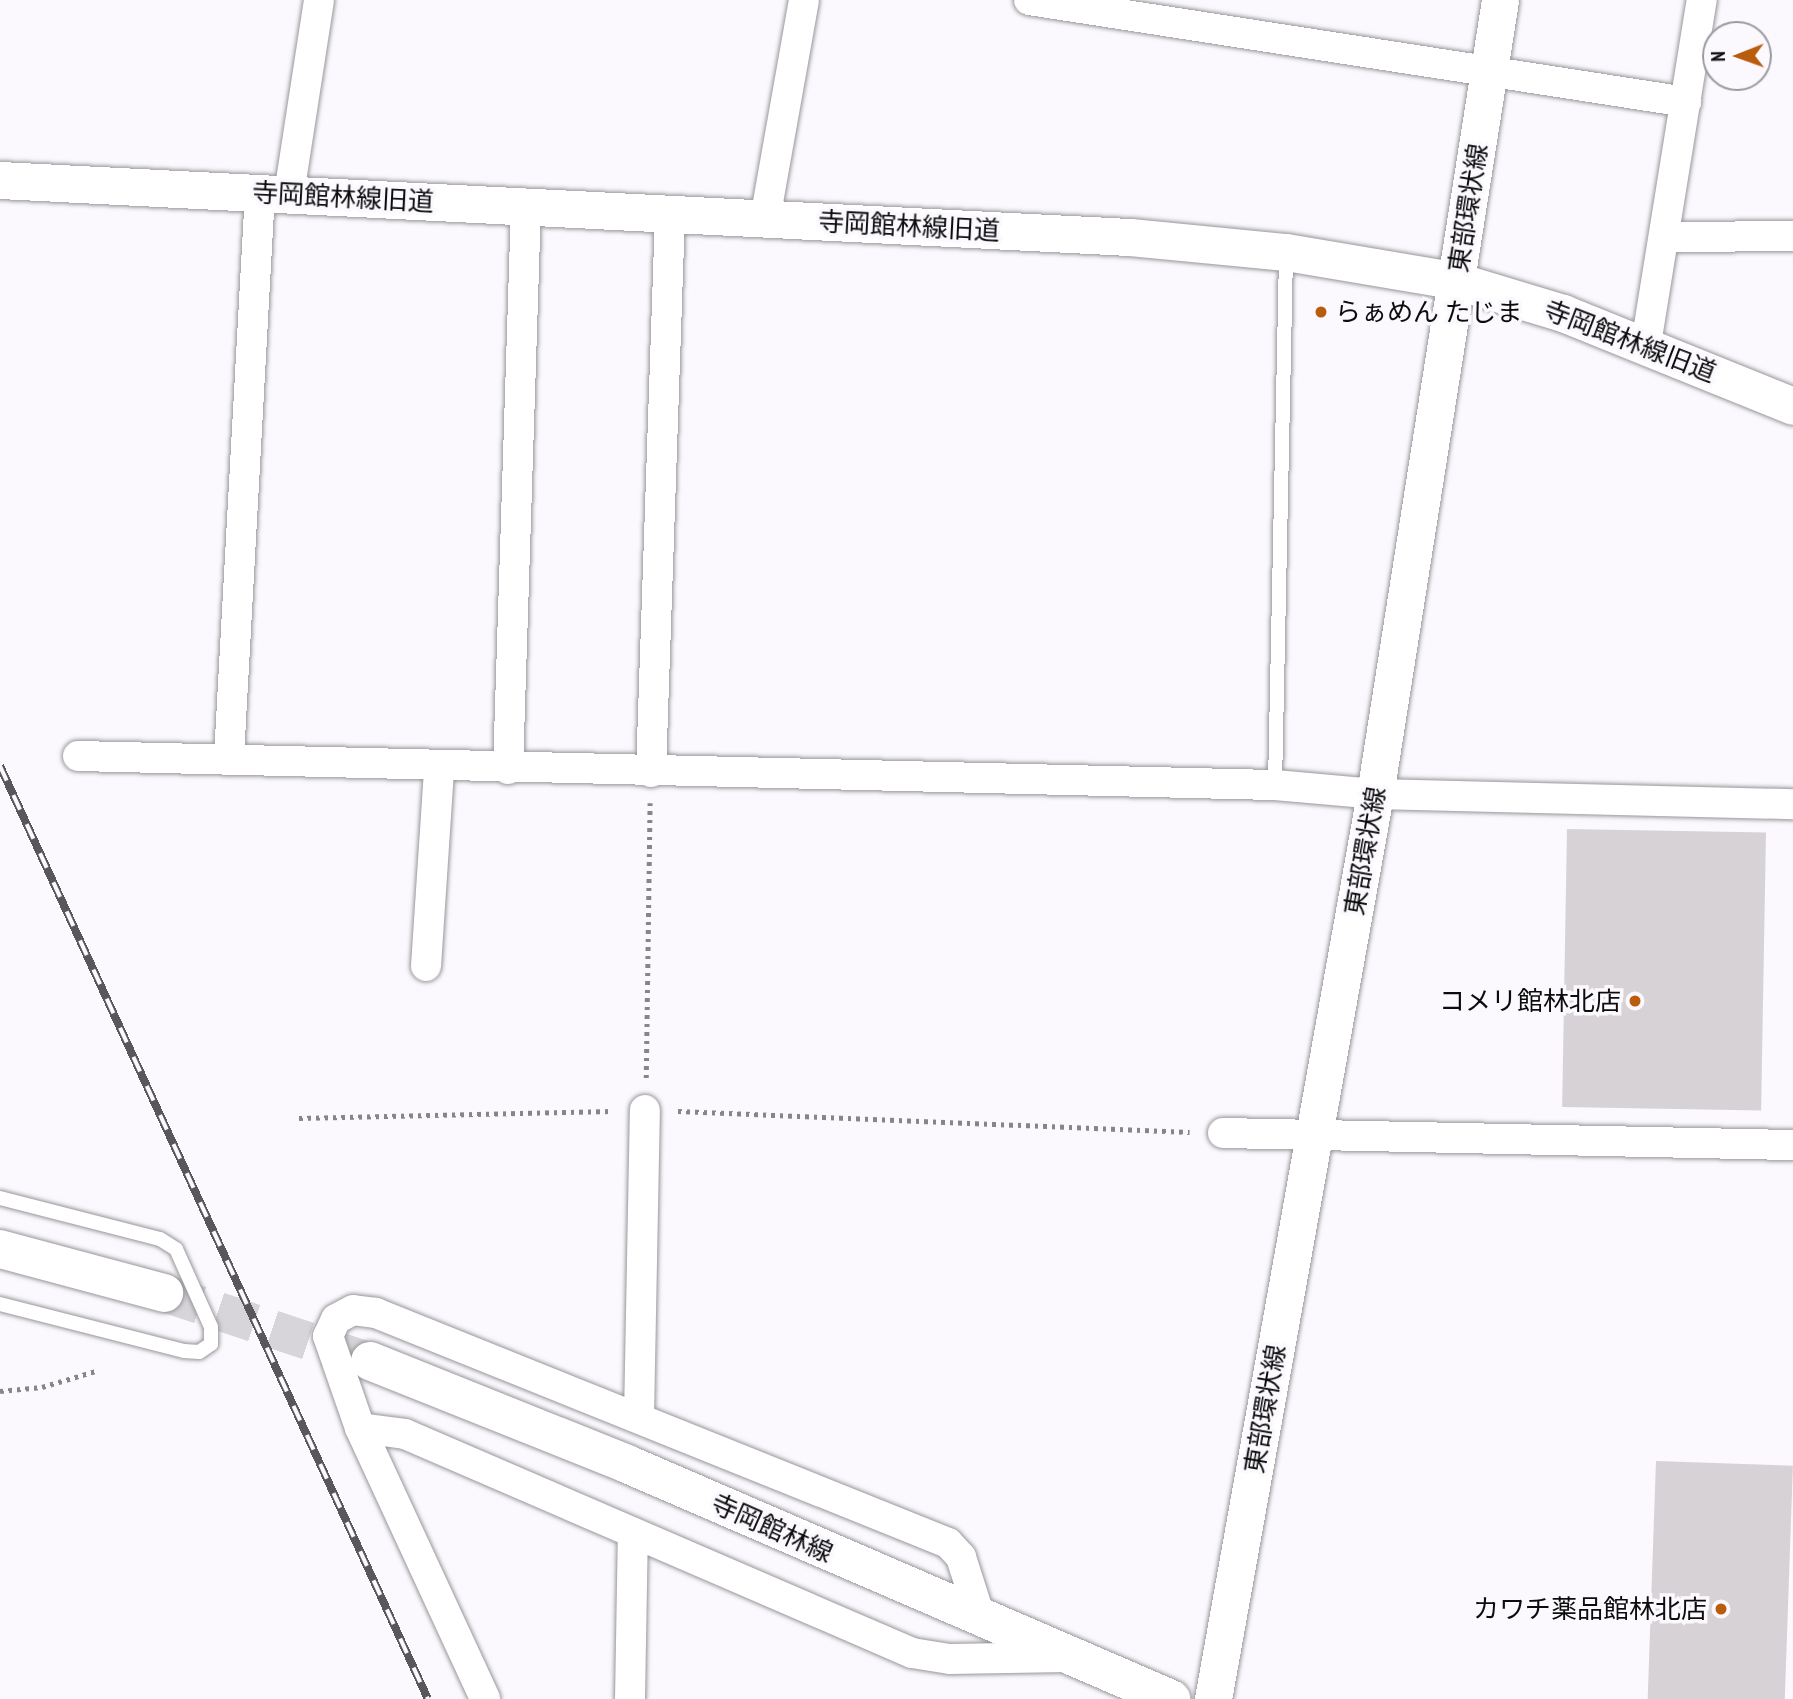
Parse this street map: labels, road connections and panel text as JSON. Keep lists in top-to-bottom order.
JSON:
{
  "streets": {
    "main road": ["寺岡館林線"],
    "street": ["寺岡館林線旧道", "東部環状線"]
  },
  "crossings": [
    ["寺岡館林線旧道", "東部環状線"]
  ],
  "places": ["らぁめん たじま", "コメリ館林北店", "カワチ薬品館林北店"],
  "north": "left"
}
